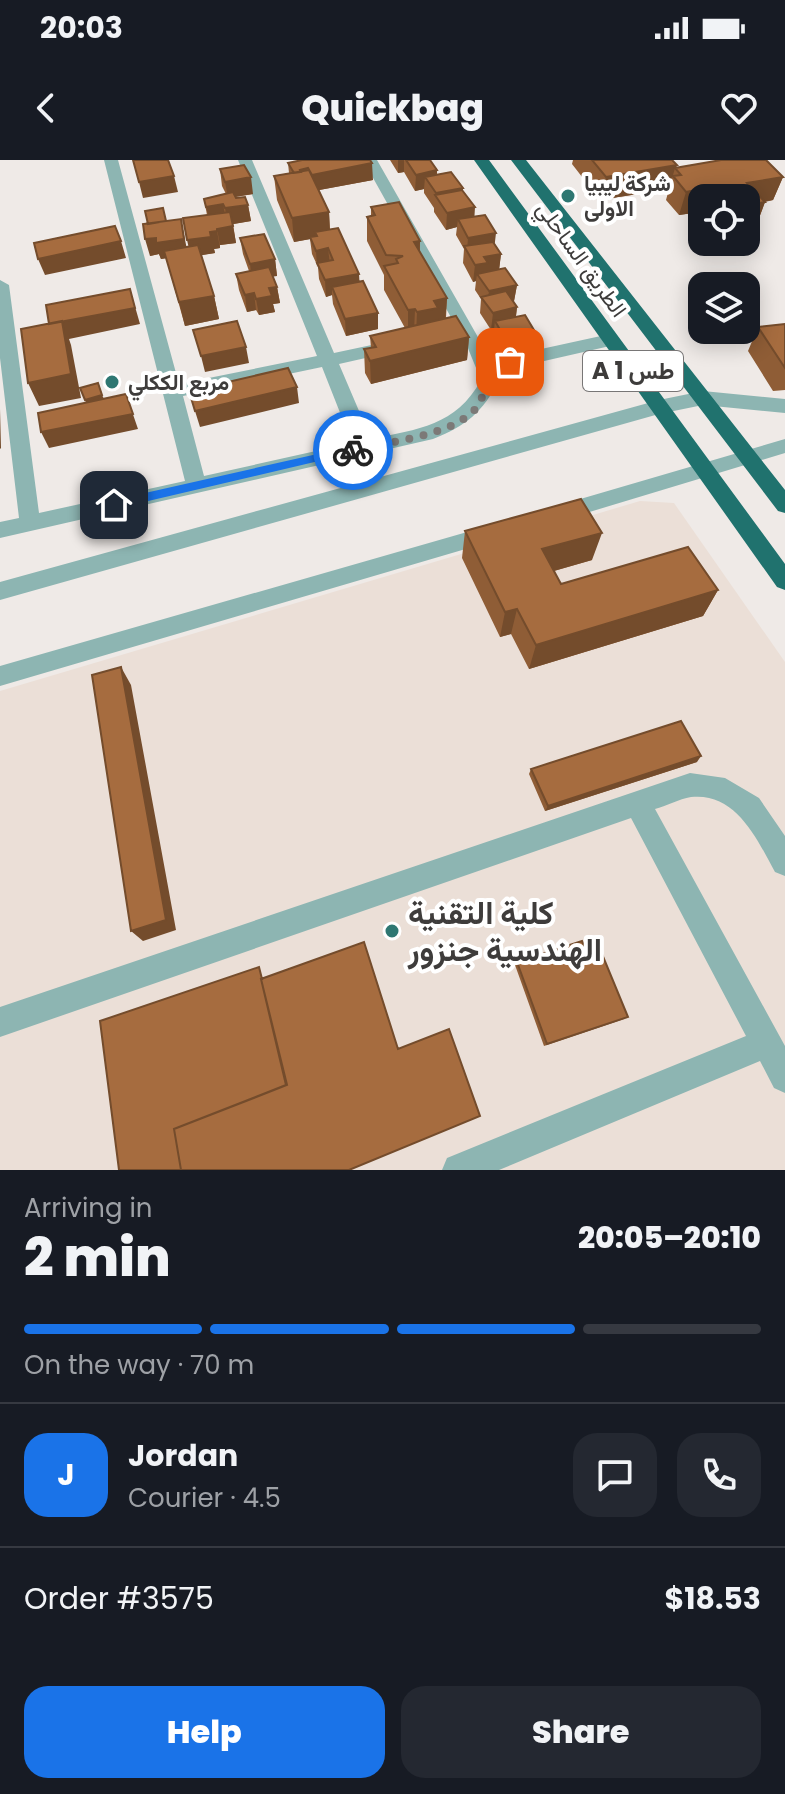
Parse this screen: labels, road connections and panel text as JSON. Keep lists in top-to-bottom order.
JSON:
{
  "streets": {
    "highway": ["الطريق الساحلي", "A 1 طس"]
  },
  "places": ["شركة ليبيا الاولى", "مربع الككلي", "كلية التقنية الهندسية جنزور"],
  "page": {
    "status": "20:03",
    "header": "Quickbag",
    "heading": ["2 min", "Arriving in", "20:05–20:10"],
    "panel": [
      "Jordan",
      "Courier · 4.5",
      "Order #3575",
      "$18.53"
    ],
    "bar": "On the way · 70 m",
    "round": "J",
    "buttons": ["Help", "Share"]
  }
}
